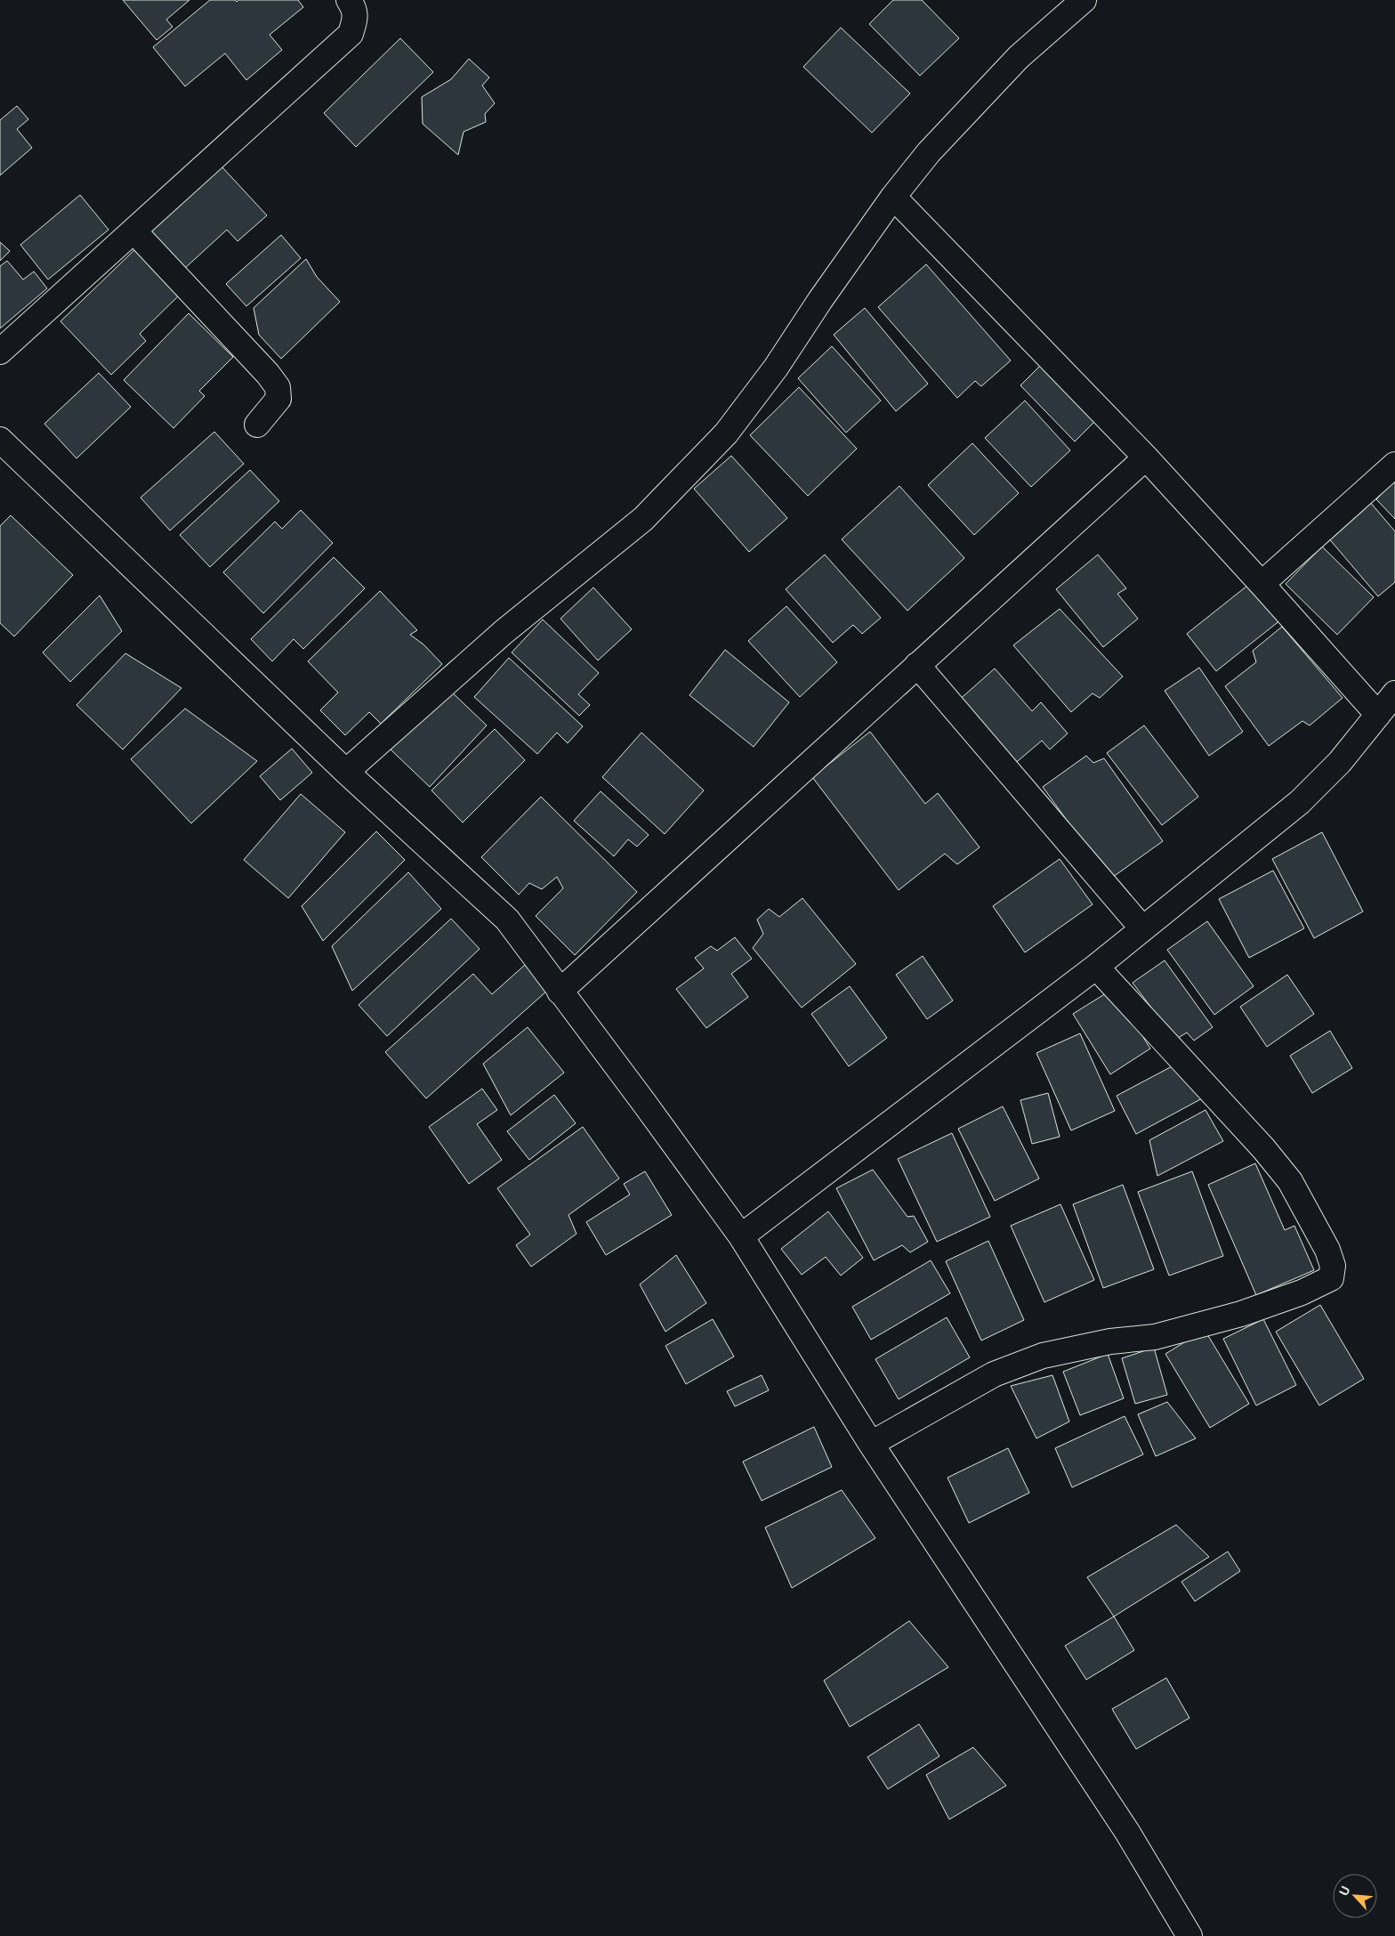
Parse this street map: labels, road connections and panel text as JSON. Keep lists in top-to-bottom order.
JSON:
{
  "north": "top left"
}
